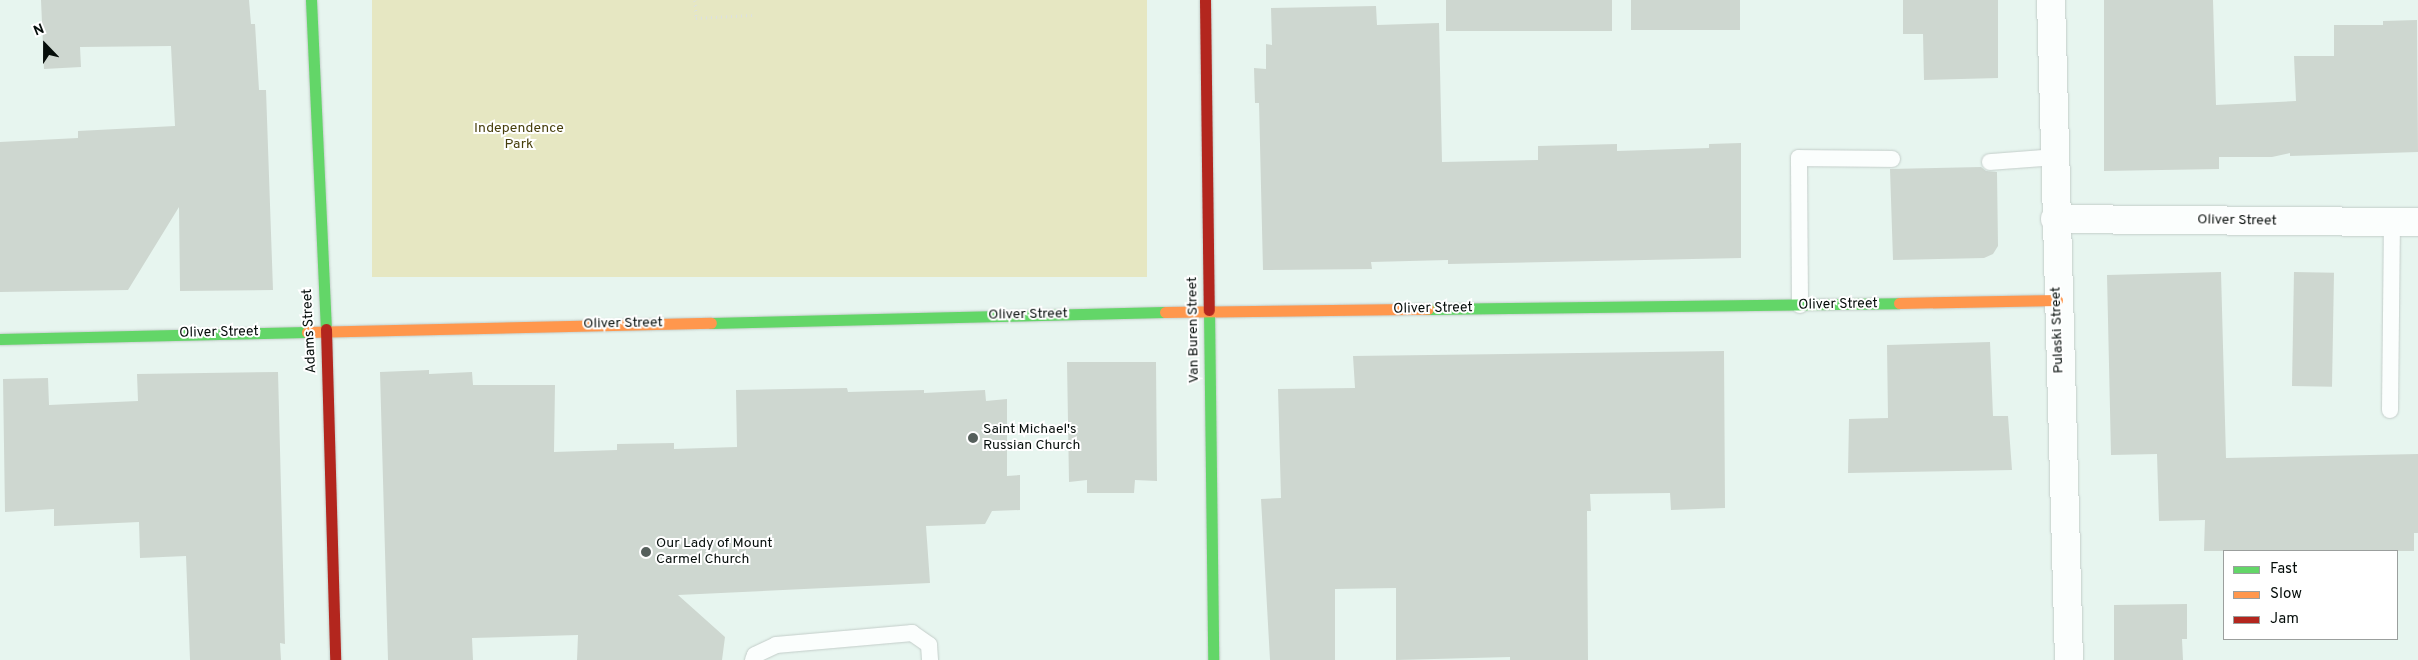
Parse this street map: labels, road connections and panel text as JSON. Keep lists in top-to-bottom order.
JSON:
{
  "streets": {
    "street": [
      "Oliver Street",
      "Van Buren Street",
      "Pulaski Street",
      "Adams Street"
    ]
  },
  "crossings": [
    ["Oliver Street", "Van Buren Street"],
    ["Oliver Street", "Pulaski Street"],
    ["Oliver Street", "Adams Street"]
  ],
  "parks": ["Independence Park"],
  "places": ["Saint Michael's Russian Church", "Our Lady of Mount Carmel Church"],
  "legend": ["Fast", "Slow", "Jam"],
  "north": "top"
}
